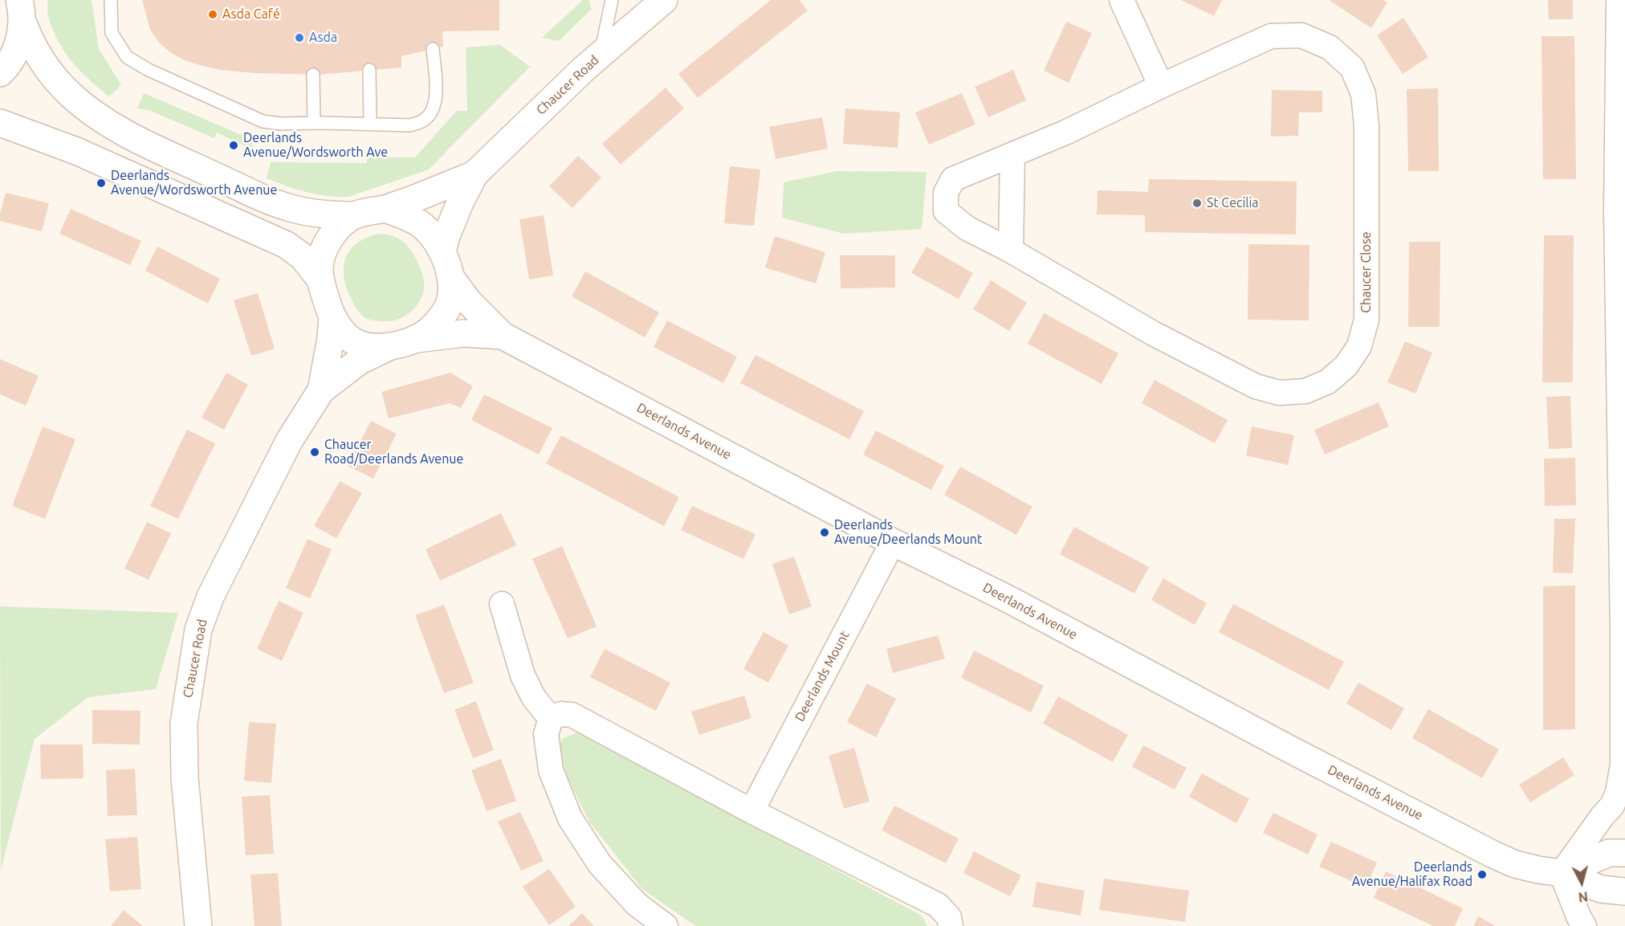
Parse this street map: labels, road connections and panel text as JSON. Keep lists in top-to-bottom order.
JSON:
{
  "streets": {
    "street": [
      "Chaucer Road",
      "Chaucer Close",
      "Deerlands Avenue",
      "Deerlands Mount"
    ]
  },
  "crossings": [
    ["Chaucer Road", "Deerlands Avenue"],
    ["Deerlands Avenue", "Deerlands Mount"]
  ],
  "places": [
    "Asda Café",
    "Asda",
    "Deerlands Avenue/Wordsworth Ave",
    "Deerlands Avenue/Wordsworth Avenue",
    "St Cecilia",
    "Chaucer Road/Deerlands Avenue",
    "Deerlands Avenue/Deerlands Mount",
    "Deerlands Avenue/Halifax Road"
  ],
  "north": "bottom"
}
